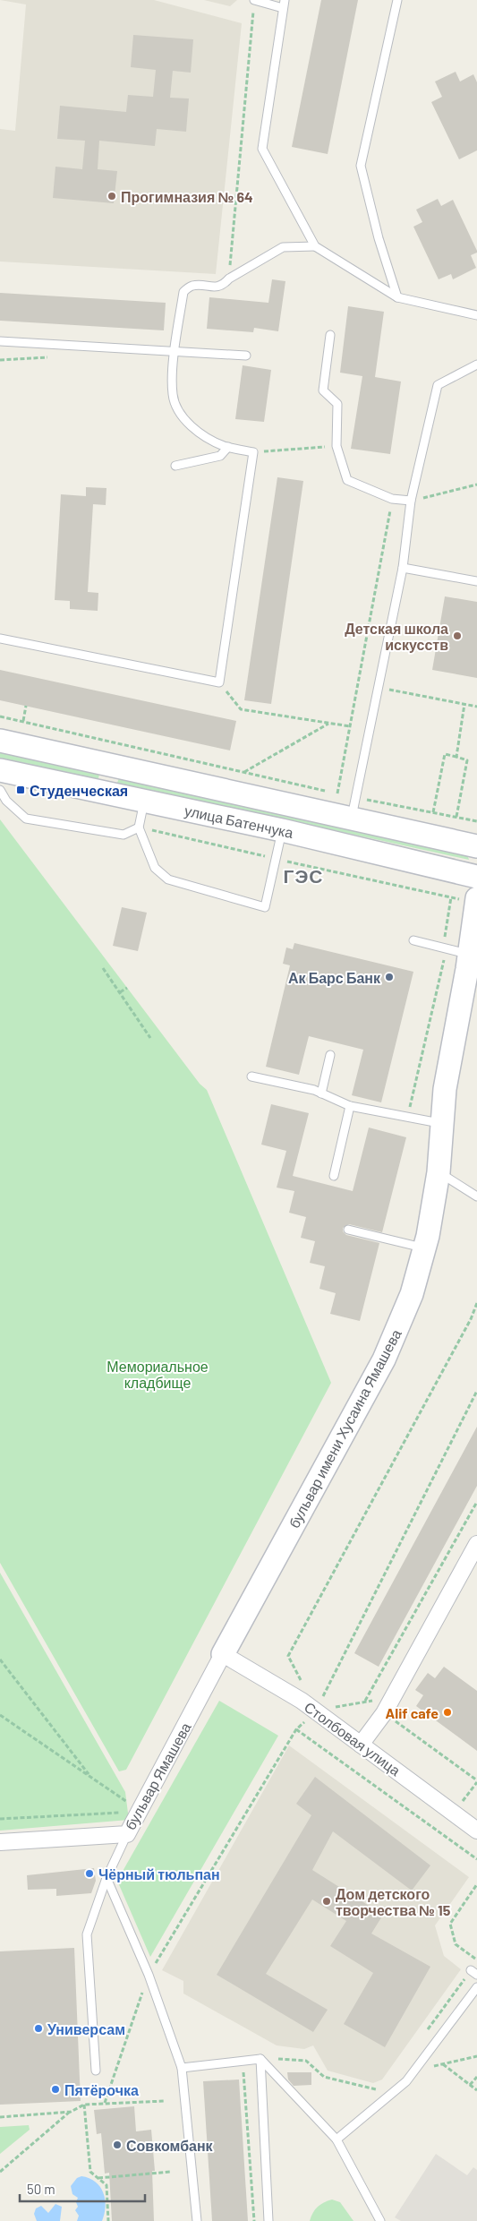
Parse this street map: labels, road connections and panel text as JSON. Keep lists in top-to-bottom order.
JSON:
{
  "streets": {
    "main road": ["улица Батенчука", "бульвар имени Хусаина Ямашева"],
    "street": ["Столбовая улица", "бульвар Ямашева"]
  },
  "crossings": [
    ["бульвар имени Хусаина Ямашева", "Столбовая улица"],
    ["бульвар имени Хусаина Ямашева", "бульвар Ямашева"],
    ["Столбовая улица", "бульвар Ямашева"]
  ],
  "districts": ["ГЭС"],
  "parks": ["Мемориальное кладбище"],
  "places": {
    "other": [
      "Прогимназия № 64",
      "Детская школа искусств",
      "Ак Барс Банк",
      "Alif cafe",
      "Чёрный тюльпан",
      "Дом детского творчества № 15",
      "Универсам",
      "Пятёрочка",
      "Совкомбанк"
    ],
    "transit": ["Студенческая"]
  },
  "scale_bar": "50 m"
}
